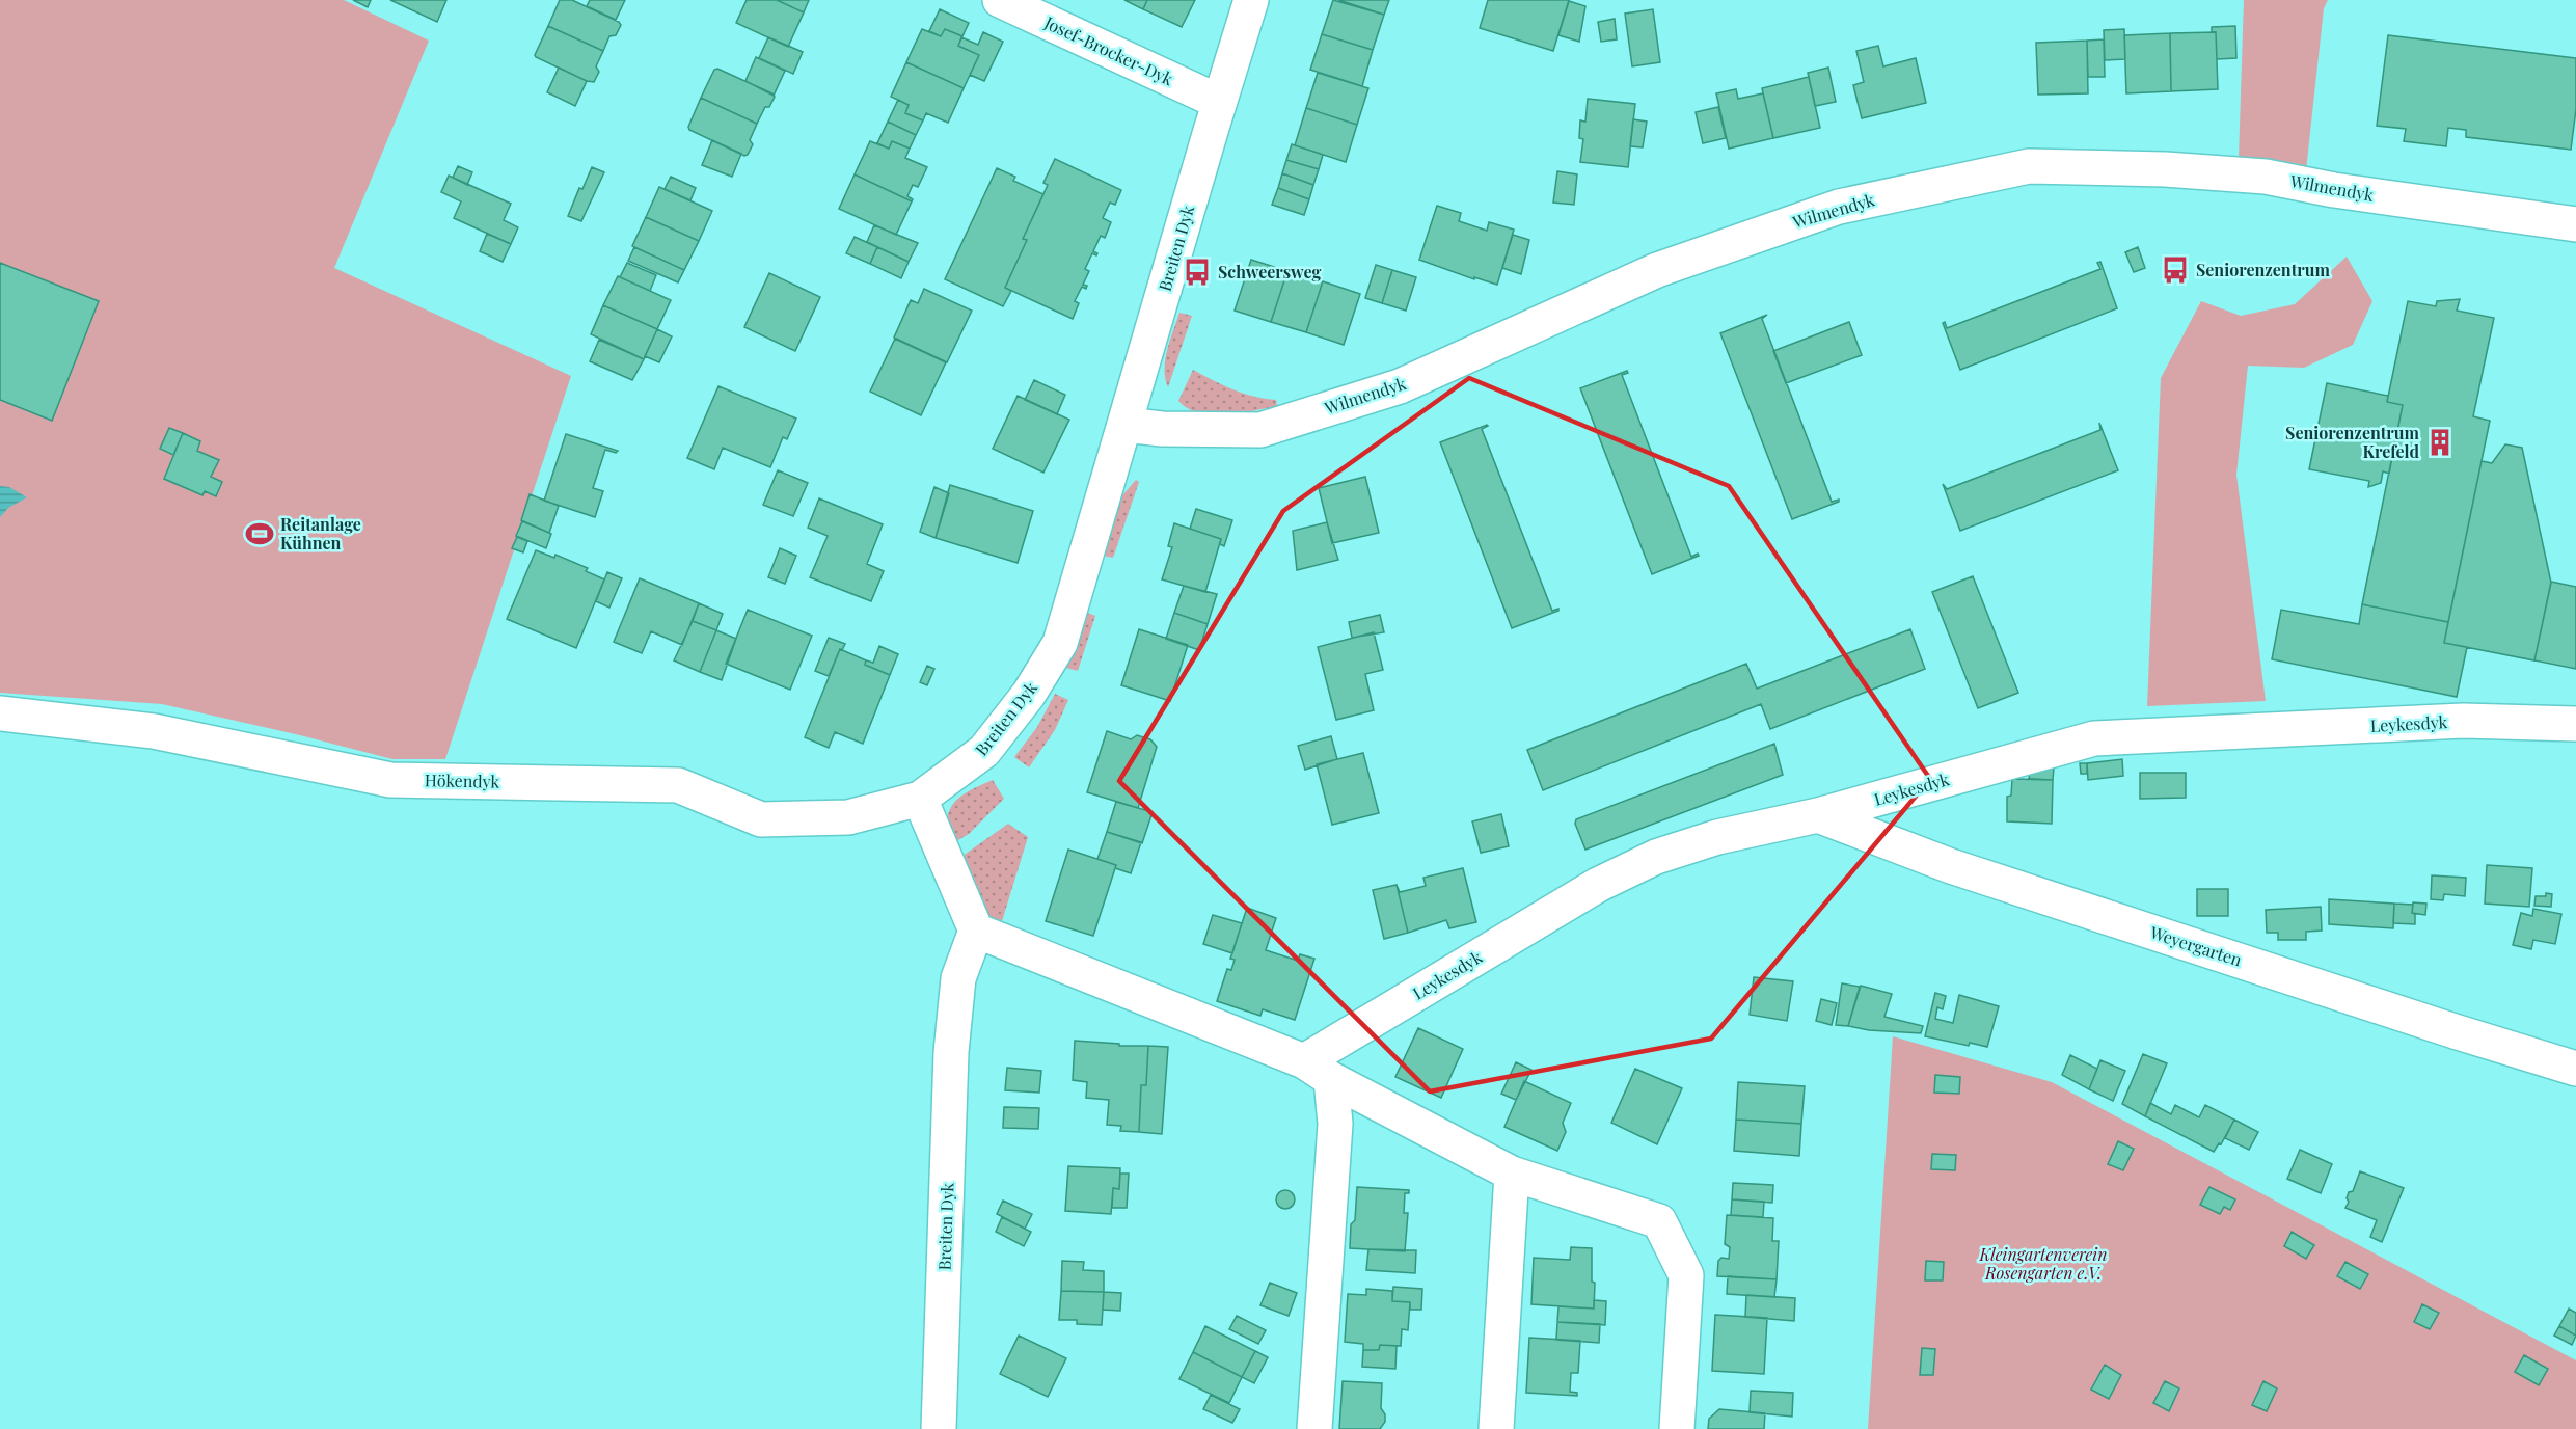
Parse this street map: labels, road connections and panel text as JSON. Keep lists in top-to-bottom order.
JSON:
{
  "streets": {
    "street": [
      "Josef-Brocker-Dyk",
      "Wilmendyk",
      "Breiten Dyk",
      "Leykesdyk",
      "Hökendyk",
      "Weyergarten"
    ]
  },
  "crossings": [
    ["Josef-Brocker-Dyk", "Breiten Dyk"],
    ["Wilmendyk", "Breiten Dyk"],
    ["Breiten Dyk", "Hökendyk"],
    ["Leykesdyk", "Weyergarten"]
  ],
  "parks": ["Kleingartenverein Rosengarten e.V."],
  "places": {
    "bus stop": ["Seniorenzentrum", "Schweersweg"],
    "building": ["Seniorenzentrum Krefeld"],
    "sports": ["Reitanlage Kühnen"]
  }
}
